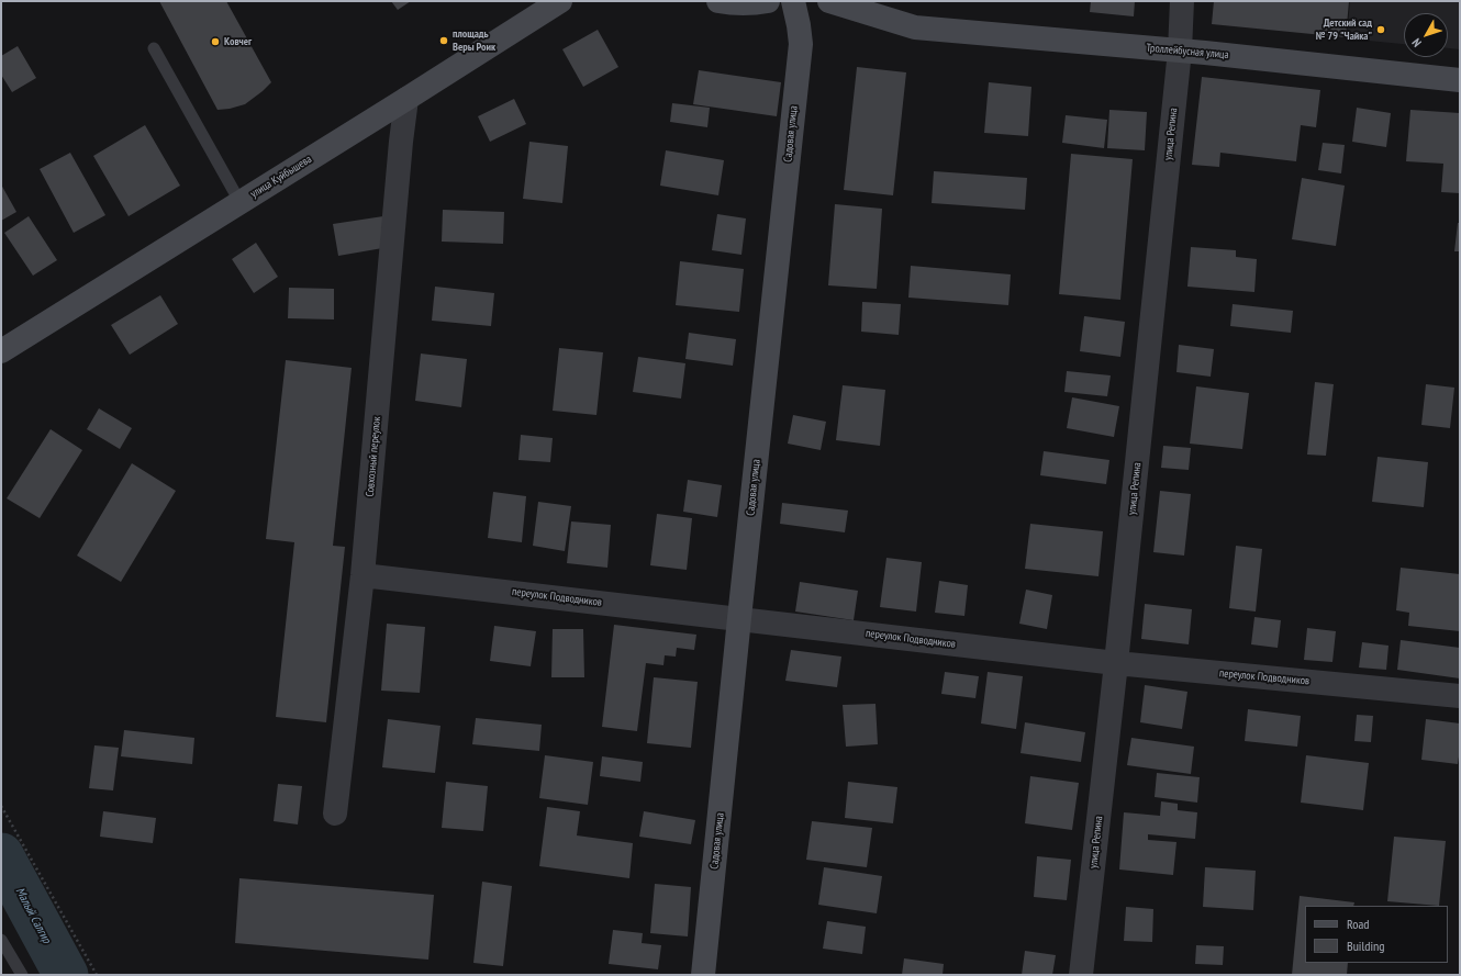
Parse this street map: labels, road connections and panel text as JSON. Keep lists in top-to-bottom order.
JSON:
{
  "streets": {
    "main road": ["Троллейбусная улица", "Садовая улица", "улица Куйбышева"],
    "street": ["улица Репина", "Совхозный переулок", "переулок Подводников"]
  },
  "crossings": [
    ["Троллейбусная улица", "улица Репина"],
    ["Садовая улица", "переулок Подводников"],
    ["улица Репина", "переулок Подводников"],
    ["улица Куйбышева", "Совхозный переулок"],
    ["Совхозный переулок", "переулок Подводников"]
  ],
  "water": ["Малый Салгир"],
  "places": ["Детский сад № 79 \"Чайка\"", "площадь Веры Роик", "Ковчег"],
  "legend": ["Road", "Building"],
  "north": "bottom left"
}
